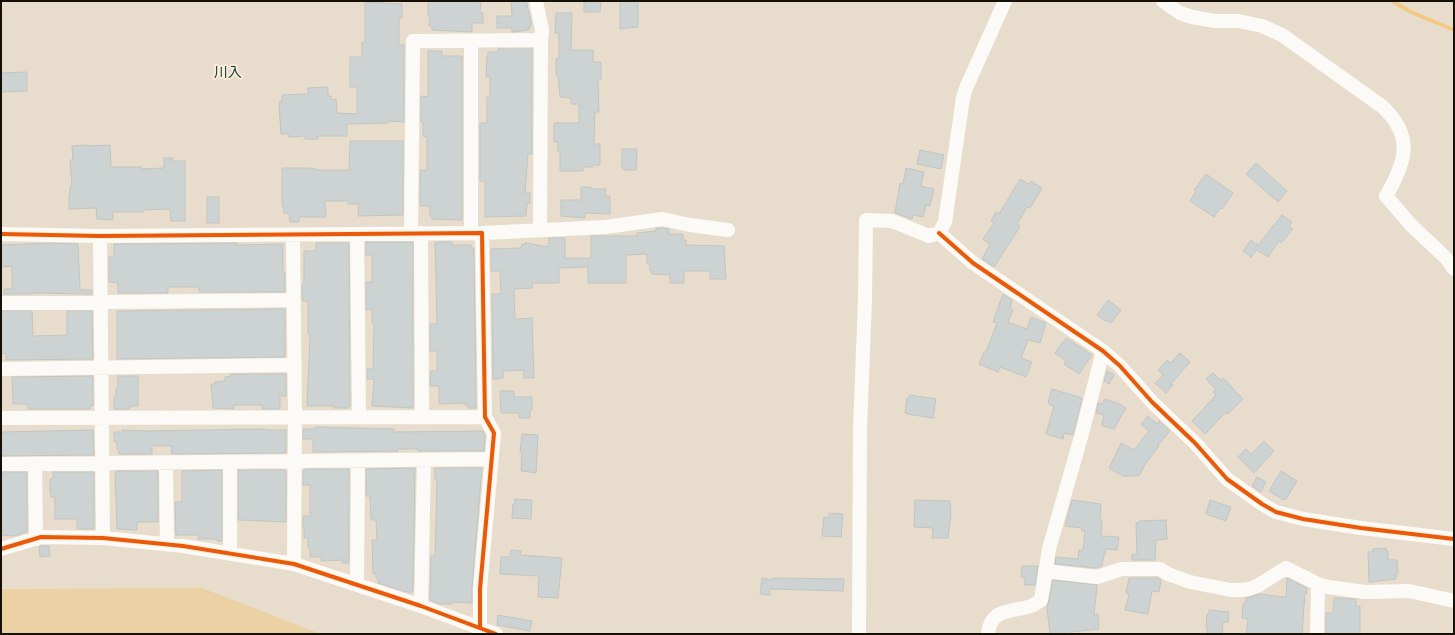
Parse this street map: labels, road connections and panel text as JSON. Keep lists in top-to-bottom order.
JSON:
{
  "districts": ["川入"]
}
